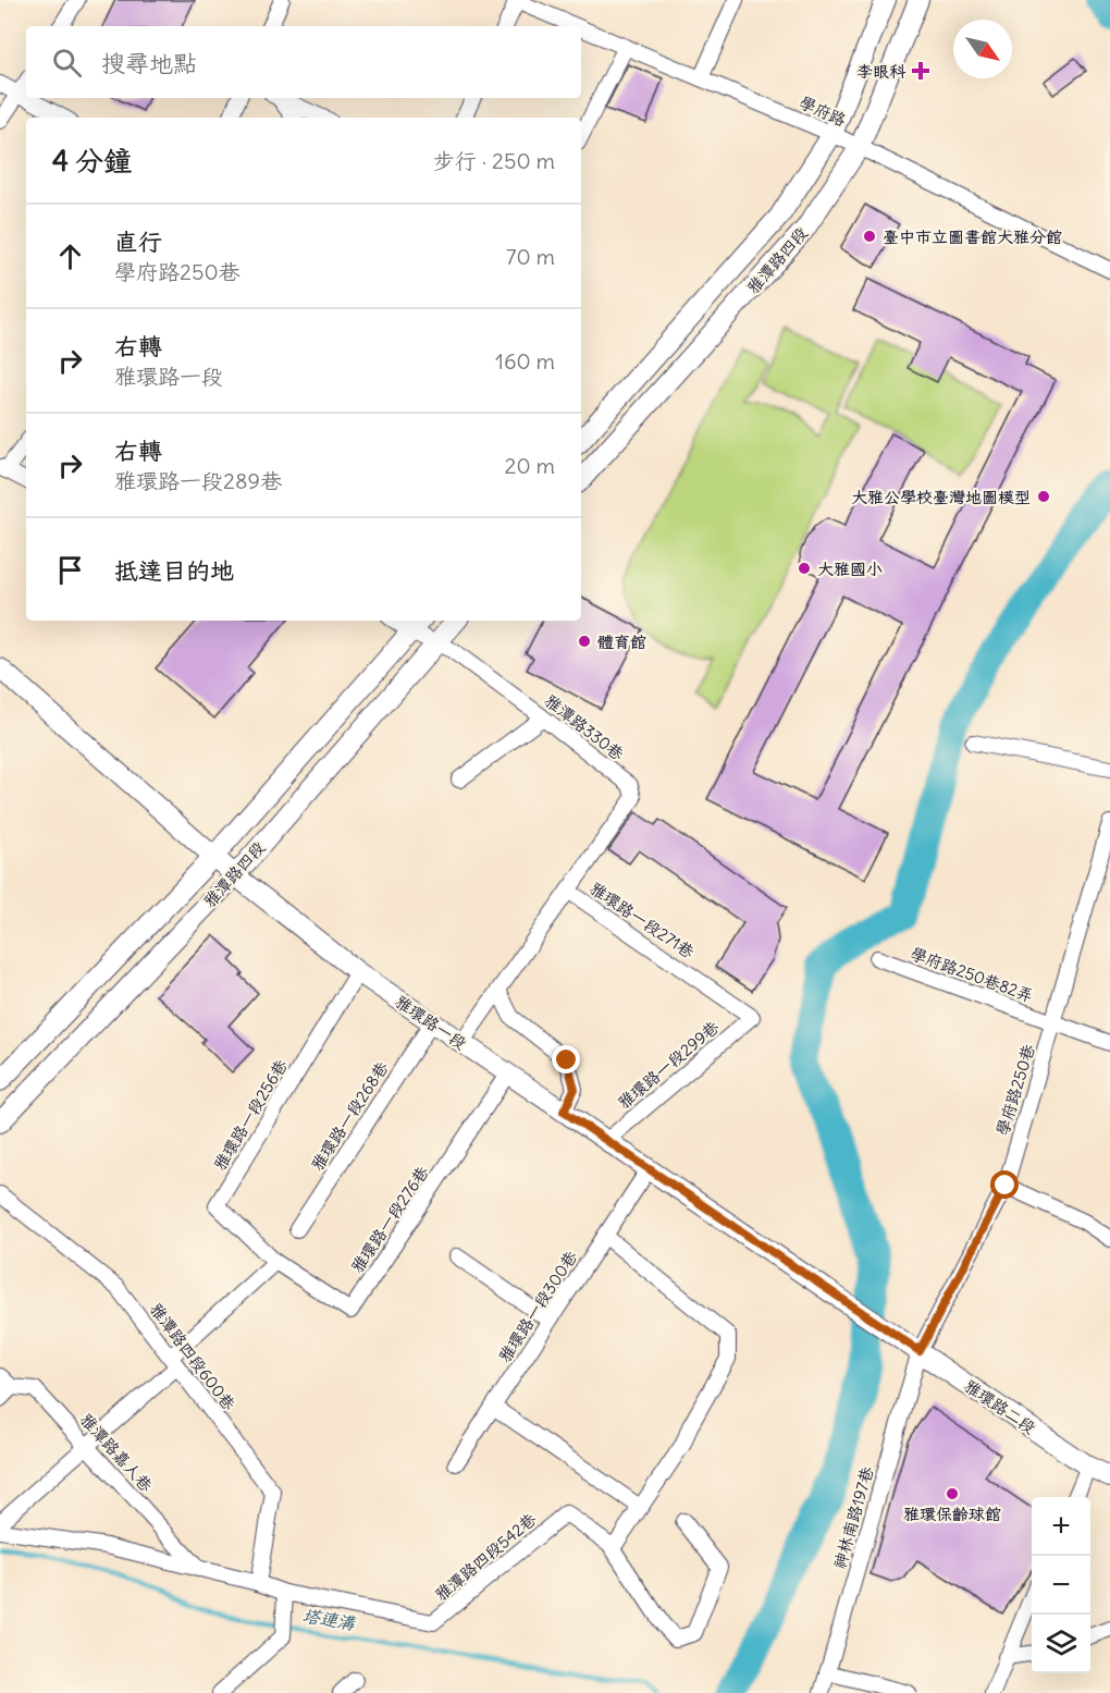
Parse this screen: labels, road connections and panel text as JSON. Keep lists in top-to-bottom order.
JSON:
{
  "streets": {
    "street": [
      "學府路",
      "雅潭路四段",
      "雅潭路330巷",
      "雅環路一段271巷",
      "學府路250巷82弄",
      "雅環路一段",
      "雅環路一段299巷",
      "學府路250巷",
      "雅環路一段256巷",
      "雅環路一段268巷",
      "雅環路一段276巷",
      "雅環路一段300巷",
      "雅潭路四段600巷",
      "雅環路二段",
      "雅潭路嘉人巷",
      "神林南路197巷",
      "雅潭路四段542巷"
    ]
  },
  "crossings": [
    ["學府路", "雅潭路四段"],
    ["雅潭路四段", "雅潭路330巷"],
    ["雅潭路四段", "雅環路一段"],
    ["雅潭路330巷", "雅環路一段271巷"],
    ["雅環路一段271巷", "雅環路一段"],
    ["雅環路一段271巷", "雅環路一段299巷"],
    ["學府路250巷82弄", "學府路250巷"],
    ["雅環路一段", "雅環路一段299巷"],
    ["雅環路一段", "雅環路一段256巷"],
    ["雅環路一段", "雅環路一段268巷"],
    ["雅環路一段", "雅環路一段276巷"],
    ["雅環路一段", "雅環路一段300巷"],
    ["雅環路一段", "雅環路二段"],
    ["學府路250巷", "雅環路二段"],
    ["學府路250巷", "神林南路197巷"],
    ["雅環路一段256巷", "雅環路一段276巷"],
    ["雅潭路四段600巷", "雅潭路四段542巷"],
    ["雅環路二段", "神林南路197巷"],
    ["雅潭路嘉人巷", "雅潭路四段542巷"]
  ],
  "water": ["塔連溝"],
  "places": {
    "health": ["李眼科"],
    "other": [
      "臺中市立圖書館大雅分館",
      "大雅公學校臺灣地圖模型",
      "大雅國小",
      "體育館",
      "雅環保齡球館"
    ]
  },
  "north": "bottom right",
  "page": {
    "search": "搜尋地點",
    "heading": ["4 分鐘", "步行 · 250 m"],
    "list": [
      ["直行", "學府路250巷", "70 m"],
      ["右轉", "雅環路一段", "160 m"],
      ["右轉", "雅環路一段289巷", "20 m"],
      "抵達目的地"
    ],
    "map_buttons": ["+", "−"]
  }
}
